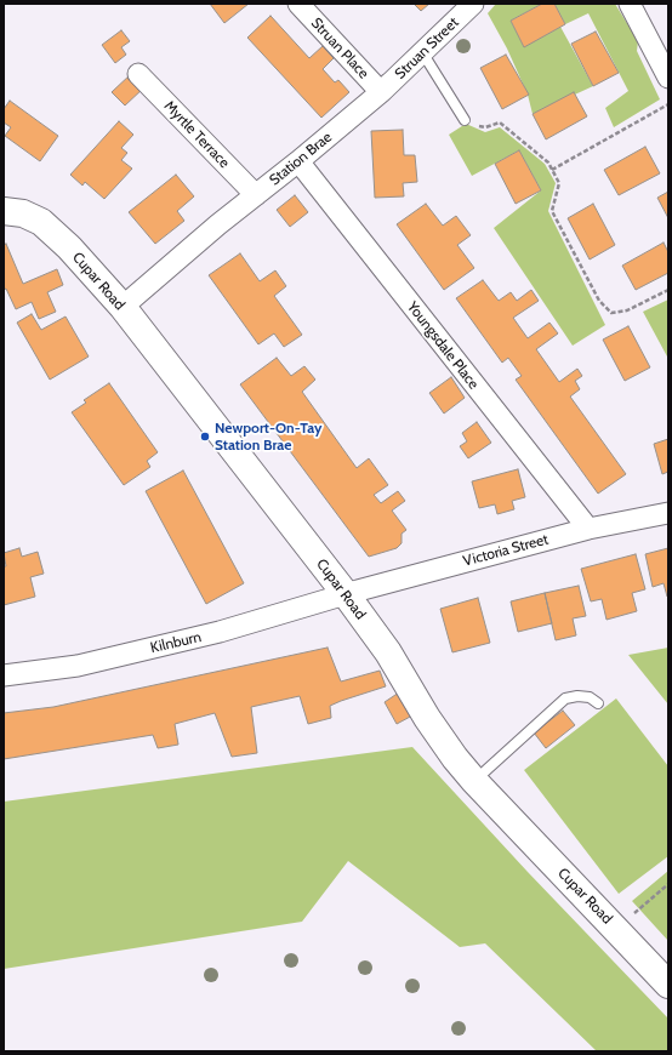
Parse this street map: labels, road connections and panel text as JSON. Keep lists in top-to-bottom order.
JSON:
{
  "streets": {
    "main road": ["Cupar Road"],
    "street": [
      "Struan Place",
      "Struan Street",
      "Myrtle Terrace",
      "Station Brae",
      "Youngsdale Place",
      "Victoria Street",
      "Kilnburn"
    ]
  },
  "crossings": [
    ["Struan Place", "Struan Street"],
    ["Struan Place", "Station Brae"],
    ["Struan Street", "Station Brae"],
    ["Myrtle Terrace", "Station Brae"],
    ["Station Brae", "Cupar Road"],
    ["Station Brae", "Youngsdale Place"],
    ["Cupar Road", "Victoria Street"],
    ["Cupar Road", "Kilnburn"],
    ["Youngsdale Place", "Victoria Street"],
    ["Victoria Street", "Kilnburn"]
  ],
  "places": ["Newport-On-Tay Station Brae"]
}
